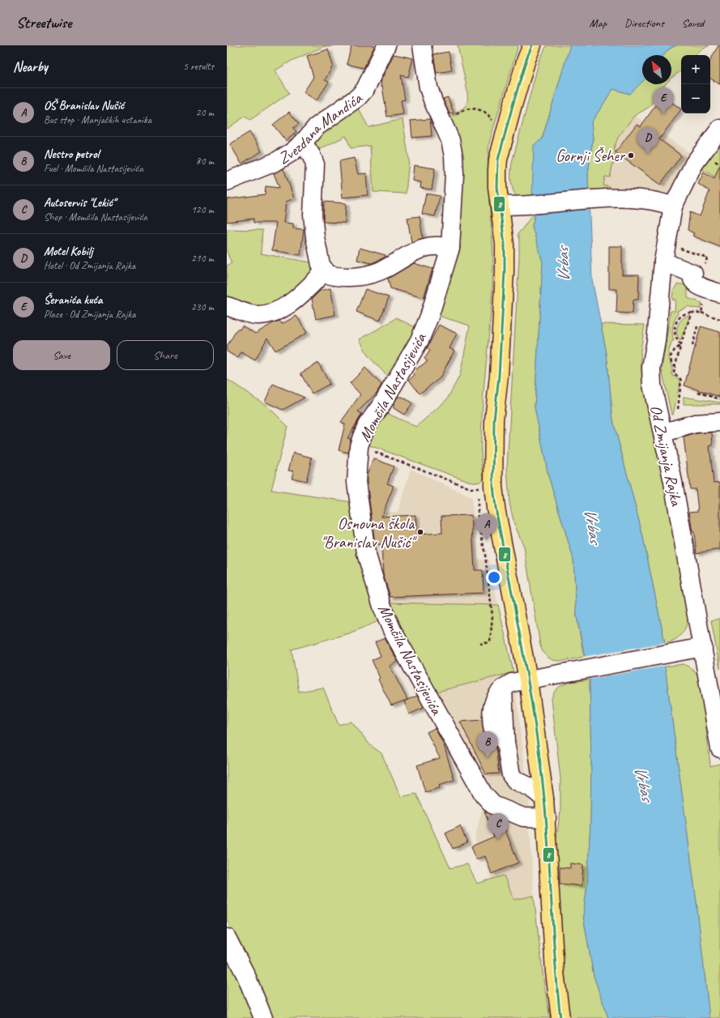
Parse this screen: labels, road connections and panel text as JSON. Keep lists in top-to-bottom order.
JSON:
{
  "streets": {
    "street": ["Zvezdana Mandića", "Momčila Nastasijevića", "Od Zmijanja Rajka"]
  },
  "water": ["Vrbas"],
  "places": ["Gornji Šeher", "Osnovna škola \"Branislav Nušić\""],
  "lines": ["transit line 8"],
  "north": "top left",
  "page": {
    "header": "Streetwise",
    "nav": ["Map", "Directions", "Saved"],
    "heading": ["Nearby", "5 results"],
    "map_buttons": ["+", "−"],
    "list": [
      {
        "mark": "A",
        "name": "OŠ Branislav Nušić",
        "note": "Bus stop · Manjačkih ustanika",
        "value": "20 m"
      },
      {
        "mark": "B",
        "name": "Nestro petrol",
        "note": "Fuel · Momčila Nastasijevića",
        "value": "80 m"
      },
      {
        "mark": "C",
        "name": "Autoservis \"Lekić\"",
        "note": "Shop · Momčila Nastasijevića",
        "value": "120 m"
      },
      {
        "mark": "D",
        "name": "Motel Kobilj",
        "note": "Hotel · Od Zmijanja Rajka",
        "value": "210 m"
      },
      {
        "mark": "E",
        "name": "Šeranića kuća",
        "note": "Place · Od Zmijanja Rajka",
        "value": "230 m"
      }
    ],
    "pins": [
      "E",
      "D",
      "A",
      "B",
      "C"
    ],
    "buttons": ["Save", "Share"]
  }
}
